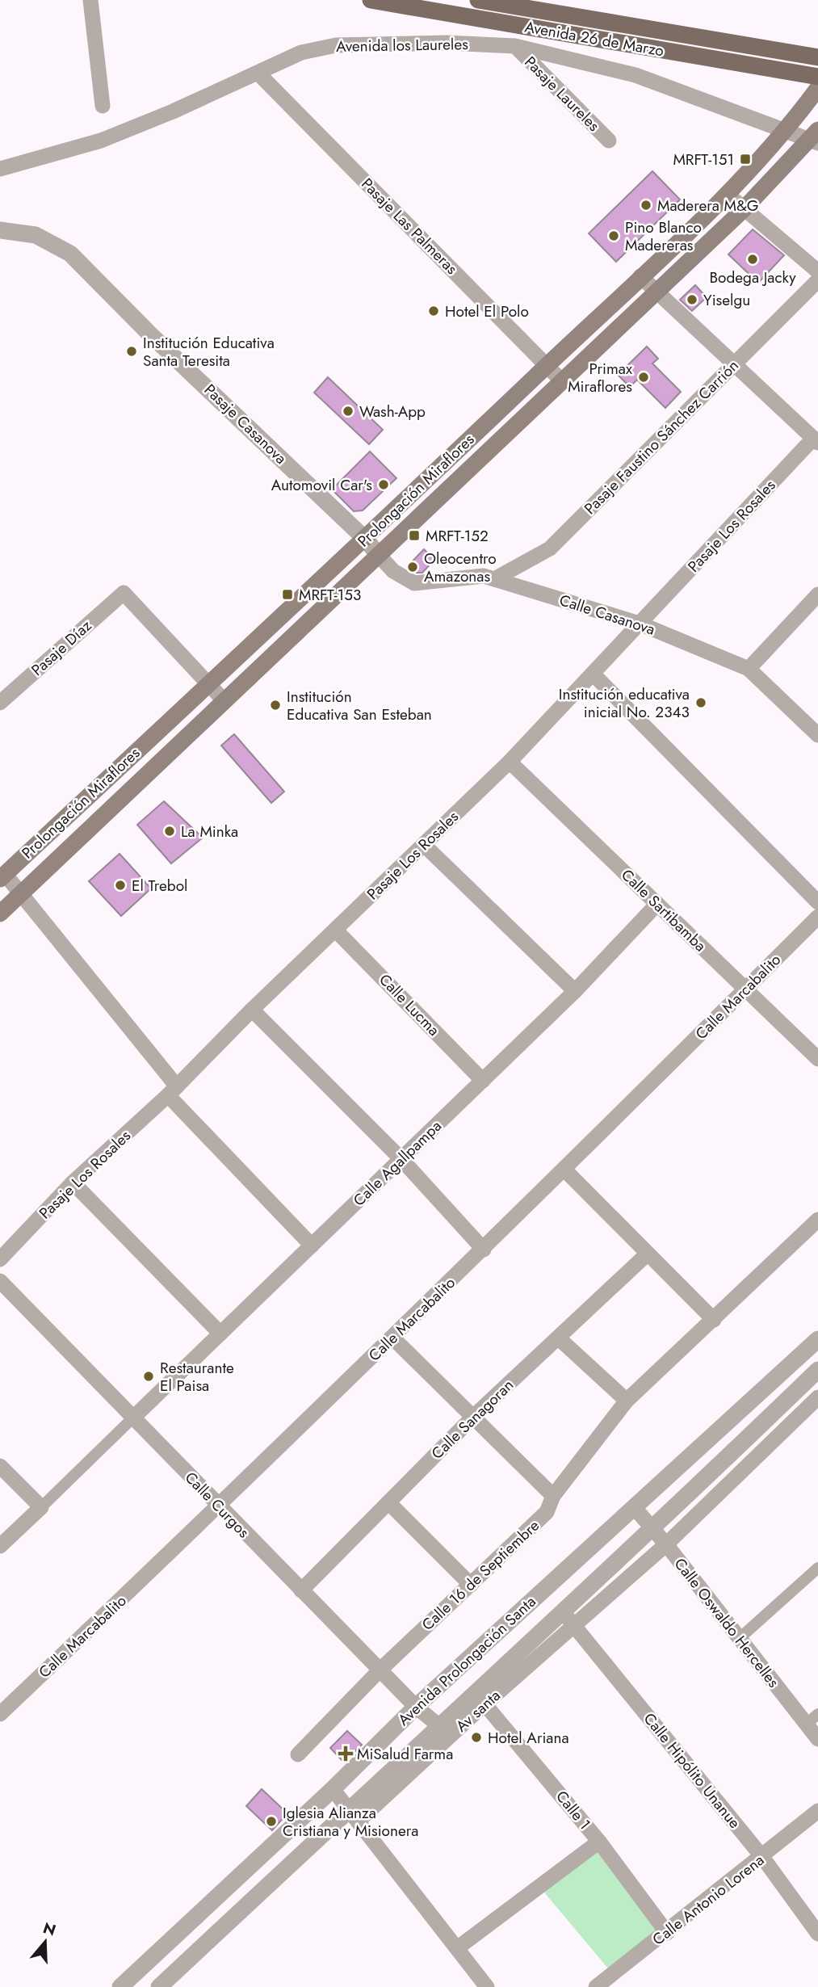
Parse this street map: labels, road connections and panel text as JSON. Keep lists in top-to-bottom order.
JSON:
{
  "streets": {
    "main road": ["Avenida 26 de Marzo", "Prolongación Miraflores"],
    "street": [
      "Avenida los Laureles",
      "Pasaje Laureles",
      "Pasaje Las Palmeras",
      "Pasaje Casanova",
      "Pasaje Faustino Sánchez Carrión",
      "Pasaje Los Rosales",
      "Calle Casanova",
      "Pasaje Díaz",
      "Calle Sartibamba",
      "Calle Marcabalito",
      "Calle Lucma",
      "Calle Agallpampa",
      "Calle Sanagoran",
      "Calle Curgos",
      "Calle 16 de Septiembre",
      "Calle Oswaldo Hercelles",
      "Avenida Prolongación Santa",
      "Av santa",
      "Calle Hipólito Unanue",
      "Calle 1",
      "Calle Antonio Lorena"
    ]
  },
  "crossings": [
    ["Avenida los Laureles", "Pasaje Laureles"],
    ["Avenida los Laureles", "Pasaje Las Palmeras"],
    ["Avenida los Laureles", "Prolongación Miraflores"],
    ["Pasaje Las Palmeras", "Prolongación Miraflores"],
    ["Pasaje Casanova", "Prolongación Miraflores"],
    ["Pasaje Casanova", "Calle Casanova"],
    ["Pasaje Faustino Sánchez Carrión", "Calle Casanova"],
    ["Prolongación Miraflores", "Calle Casanova"],
    ["Prolongación Miraflores", "Pasaje Díaz"],
    ["Pasaje Los Rosales", "Calle Casanova"],
    ["Pasaje Los Rosales", "Calle Sartibamba"],
    ["Pasaje Los Rosales", "Calle Lucma"],
    ["Calle Sartibamba", "Calle Marcabalito"],
    ["Calle Sartibamba", "Calle Agallpampa"],
    ["Calle Marcabalito", "Calle Curgos"],
    ["Calle Lucma", "Calle Agallpampa"],
    ["Calle Agallpampa", "Calle Curgos"],
    ["Calle Sanagoran", "Calle Curgos"],
    ["Calle Curgos", "Calle 16 de Septiembre"],
    ["Calle Curgos", "Avenida Prolongación Santa"],
    ["Calle Oswaldo Hercelles", "Avenida Prolongación Santa"],
    ["Avenida Prolongación Santa", "Av santa"],
    ["Avenida Prolongación Santa", "Calle Hipólito Unanue"],
    ["Avenida Prolongación Santa", "Calle 1"],
    ["Av santa", "Calle Hipólito Unanue"],
    ["Av santa", "Calle 1"],
    ["Calle Hipólito Unanue", "Calle Antonio Lorena"],
    ["Calle 1", "Calle Antonio Lorena"]
  ],
  "places": {
    "transit": ["MRFT-151", "MRFT-152", "MRFT-153"],
    "other": [
      "Maderera M&G",
      "Pino Blanco Madereras",
      "Bodega Jacky",
      "Yiselgu",
      "Hotel El Polo",
      "Institución Educativa Santa Teresita",
      "Primax Miraflores",
      "Wash-App",
      "Automovil Car's",
      "Oleocentro Amazonas",
      "Institución educativa inicial No. 2343",
      "Institución Educativa San Esteban",
      "La Minka",
      "El Trebol",
      "Restaurante El Paisa",
      "Hotel Ariana",
      "Iglesia Alianza Cristiana y Misionera"
    ],
    "health": ["MiSalud Farma"]
  },
  "north": "top"
}
